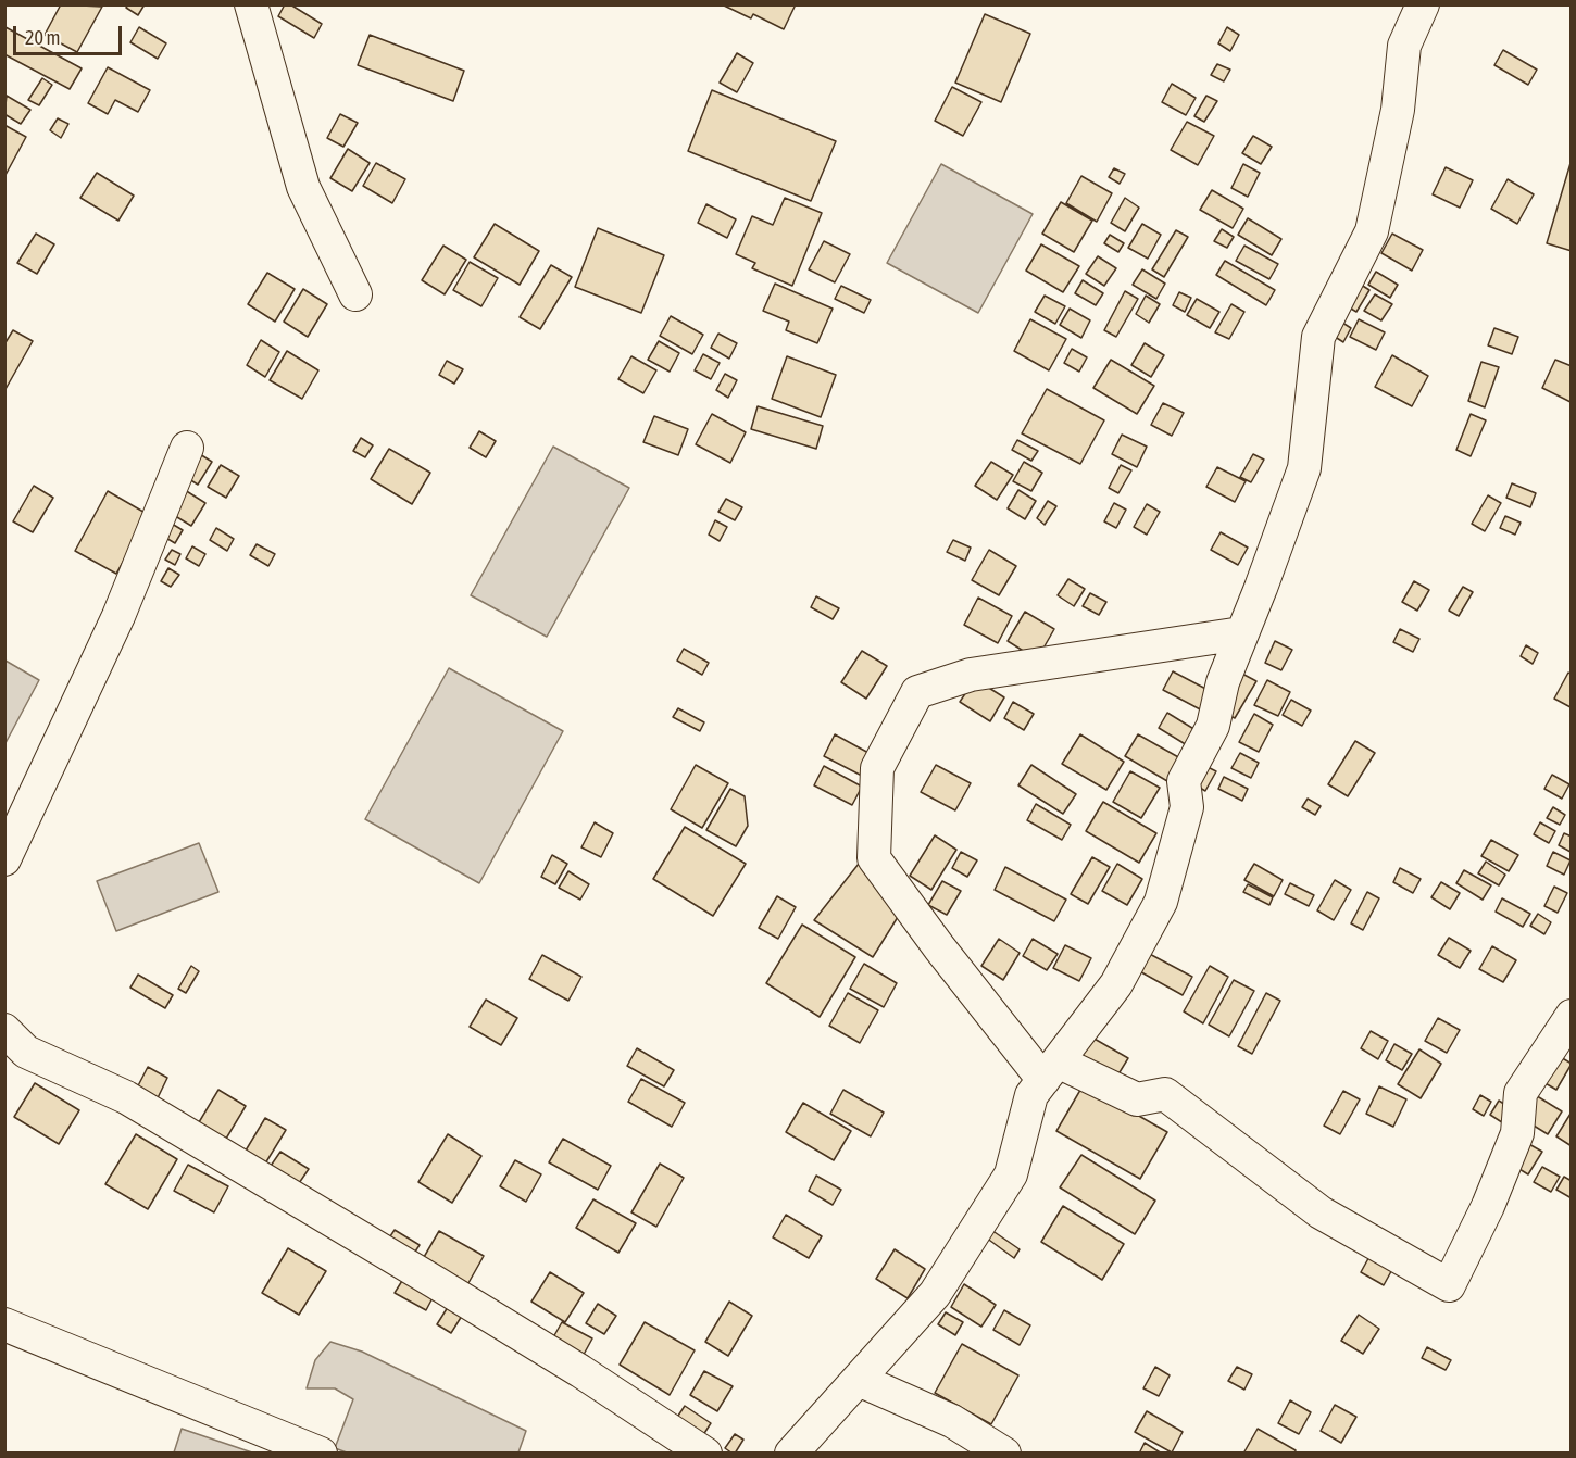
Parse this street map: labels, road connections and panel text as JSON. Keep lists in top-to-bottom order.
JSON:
{
  "scale_bar": "20 m"
}
